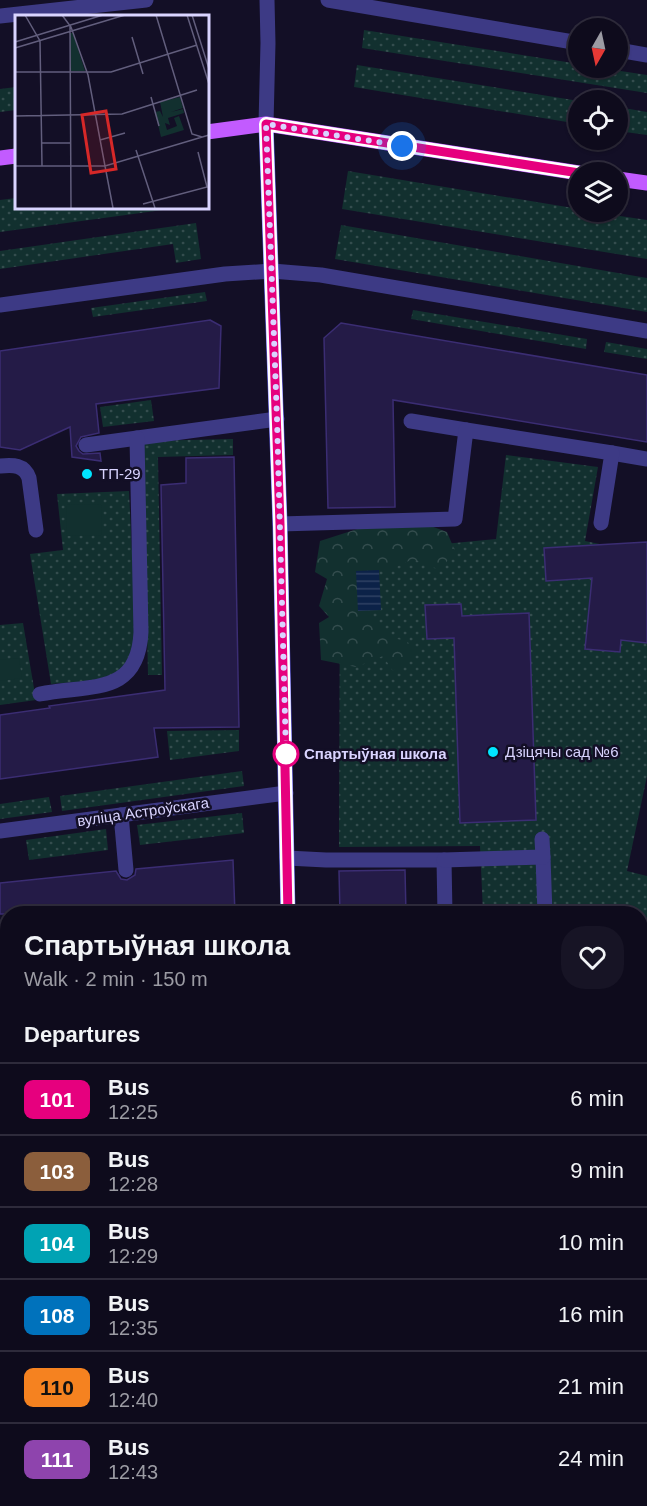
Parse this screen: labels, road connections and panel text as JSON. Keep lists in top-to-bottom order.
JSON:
{
  "streets": {
    "street": ["вуліца Астроўскага"]
  },
  "places": ["ТП-29", "Дзіцячы сад №6", "Спартыўная школа"],
  "lines": ["bus line 101"],
  "north": "bottom",
  "page": {
    "heading": [
      ["Спартыўная школа", "Walk · 2 min · 150 m"],
      "Departures"
    ],
    "list": [
      {
        "mark": "101",
        "name": "Bus",
        "note": "12:25",
        "value": "6 min"
      },
      {
        "mark": "103",
        "name": "Bus",
        "note": "12:28",
        "value": "9 min"
      },
      {
        "mark": "104",
        "name": "Bus",
        "note": "12:29",
        "value": "10 min"
      },
      {
        "mark": "108",
        "name": "Bus",
        "note": "12:35",
        "value": "16 min"
      },
      {
        "mark": "110",
        "name": "Bus",
        "note": "12:40",
        "value": "21 min"
      },
      {
        "mark": "111",
        "name": "Bus",
        "note": "12:43",
        "value": "24 min"
      }
    ]
  }
}
